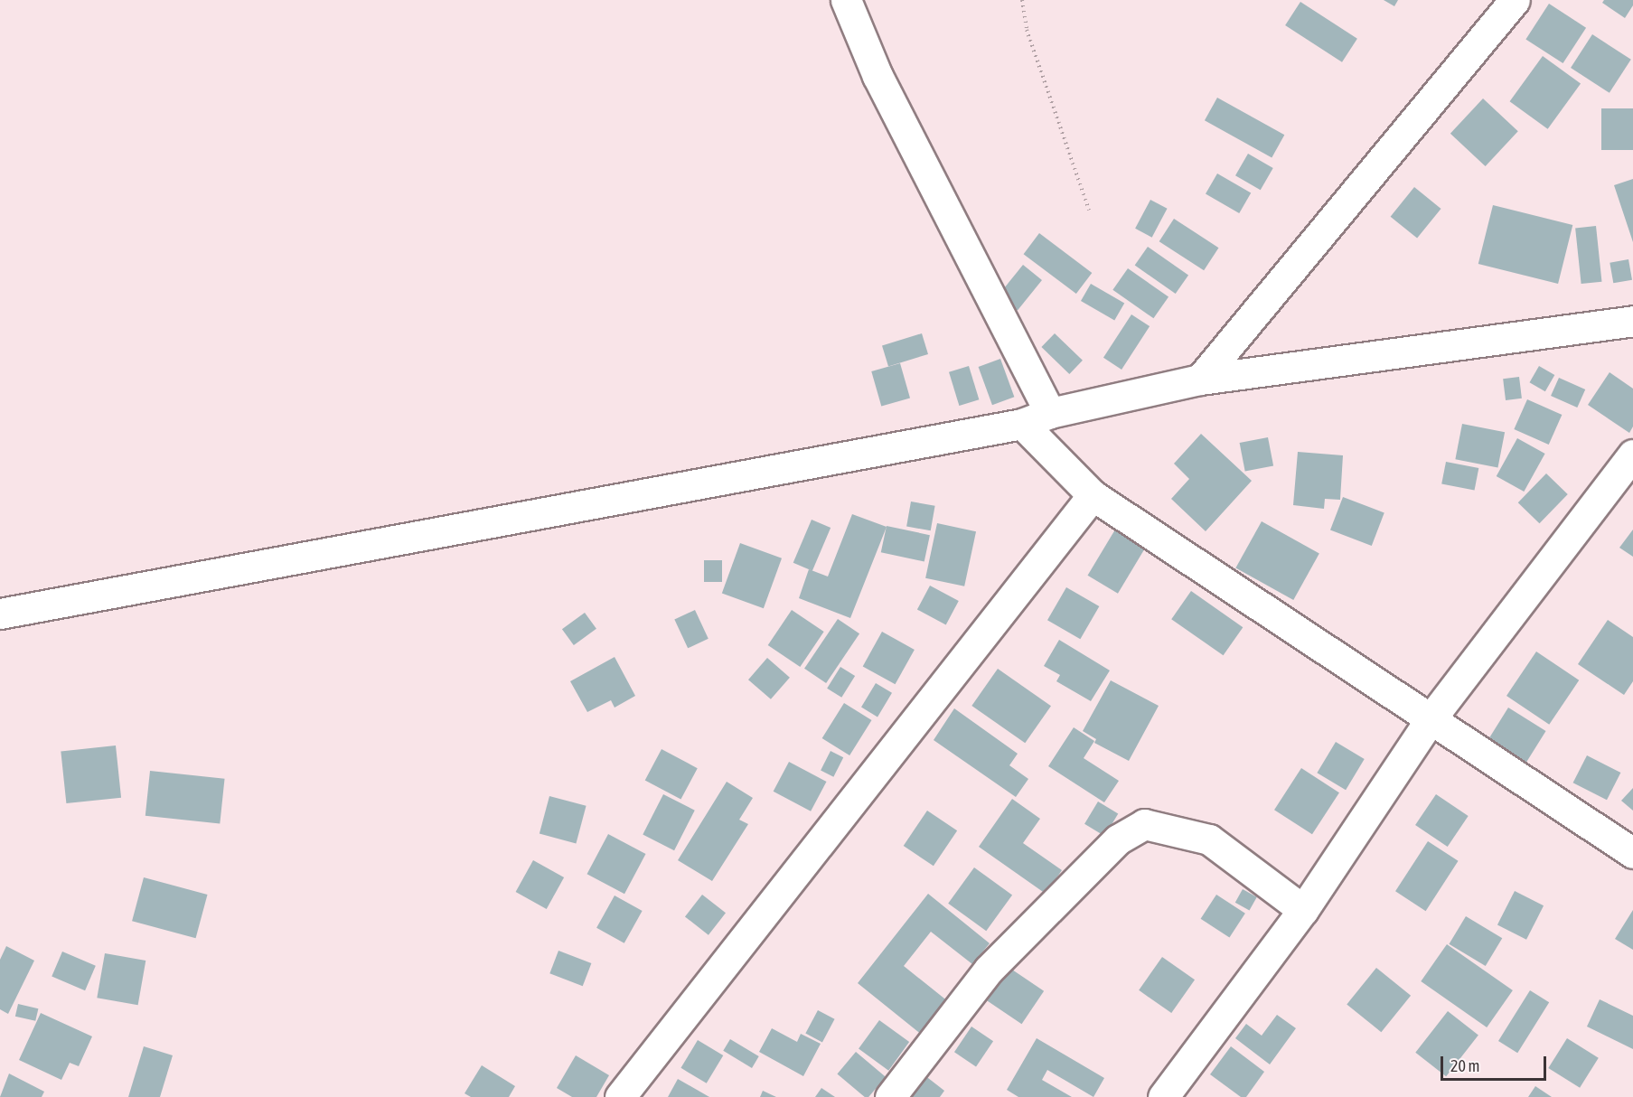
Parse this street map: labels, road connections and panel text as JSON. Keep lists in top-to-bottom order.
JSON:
{
  "scale_bar": "20 m"
}
